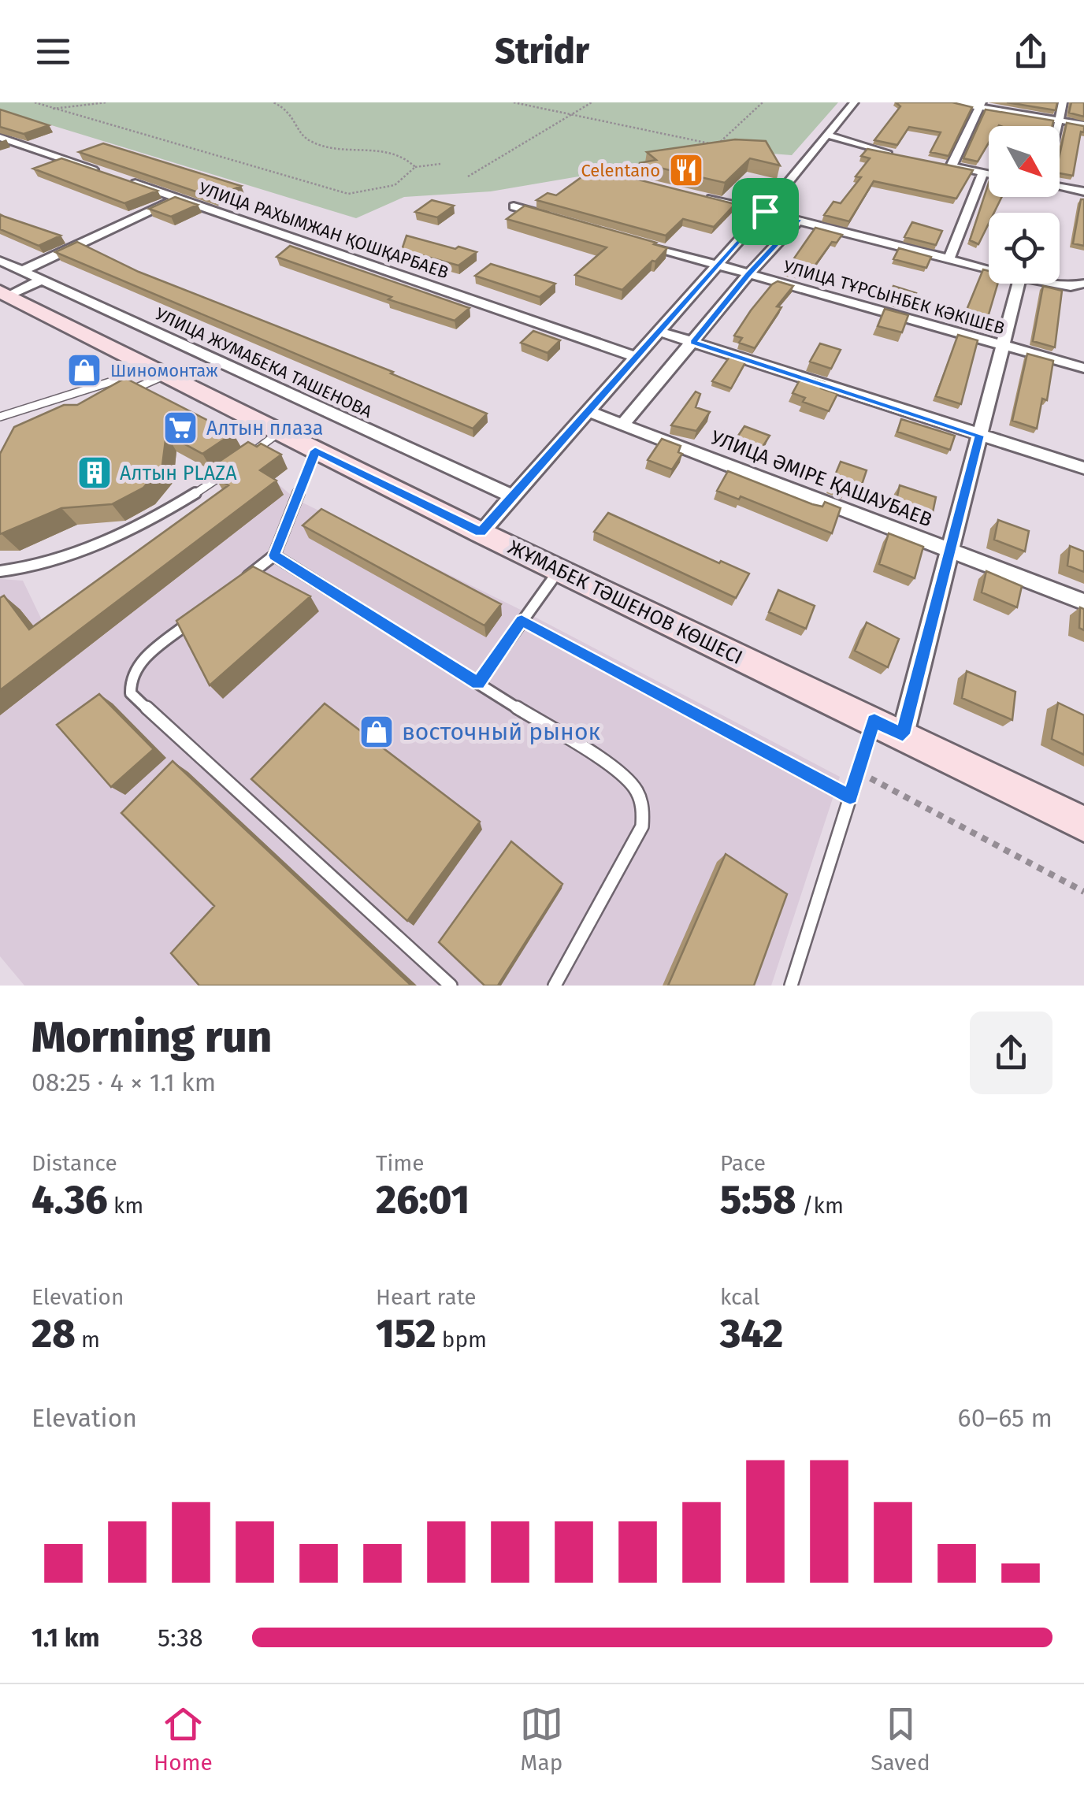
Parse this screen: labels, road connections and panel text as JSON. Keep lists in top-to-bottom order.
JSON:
{
  "streets": {
    "main road": ["ЖҰМАБЕК ТӘШЕНОВ КӨШЕСІ"],
    "street": [
      "УЛИЦА РАХЫМЖАН ҚОШҚАРБАЕВ",
      "УЛИЦА ТҰРСЫНБЕК КӘКІШЕВ",
      "УЛИЦА ЖУМАБЕКА ТАШЕНОВА",
      "УЛИЦА ӘМІРЕ ҚАШАУБАЕВ"
    ]
  },
  "places": {
    "restaurant": ["Celentano"],
    "shop": ["Шиномонтаж", "восточный рынок"],
    "supermarket": ["Алтын плаза"],
    "building": ["Алтын PLAZA"]
  },
  "north": "bottom right",
  "page": {
    "header": "Stridr",
    "heading": ["Morning run", "08:25 · 4 × 1.1 km"],
    "stats": [
      ["Distance", "4.36 km"],
      ["Time", "26:01"],
      ["Pace", "5:58 /km"],
      ["Elevation", "28 m"],
      ["Heart rate", "152 bpm"],
      ["kcal", "342"]
    ],
    "chart": ["Elevation", "60–65 m"],
    "list": [
      {
        "name": "1.1 km",
        "note": "5:38"
      }
    ],
    "tabs": ["Home", "Map", "Saved"]
  }
}
